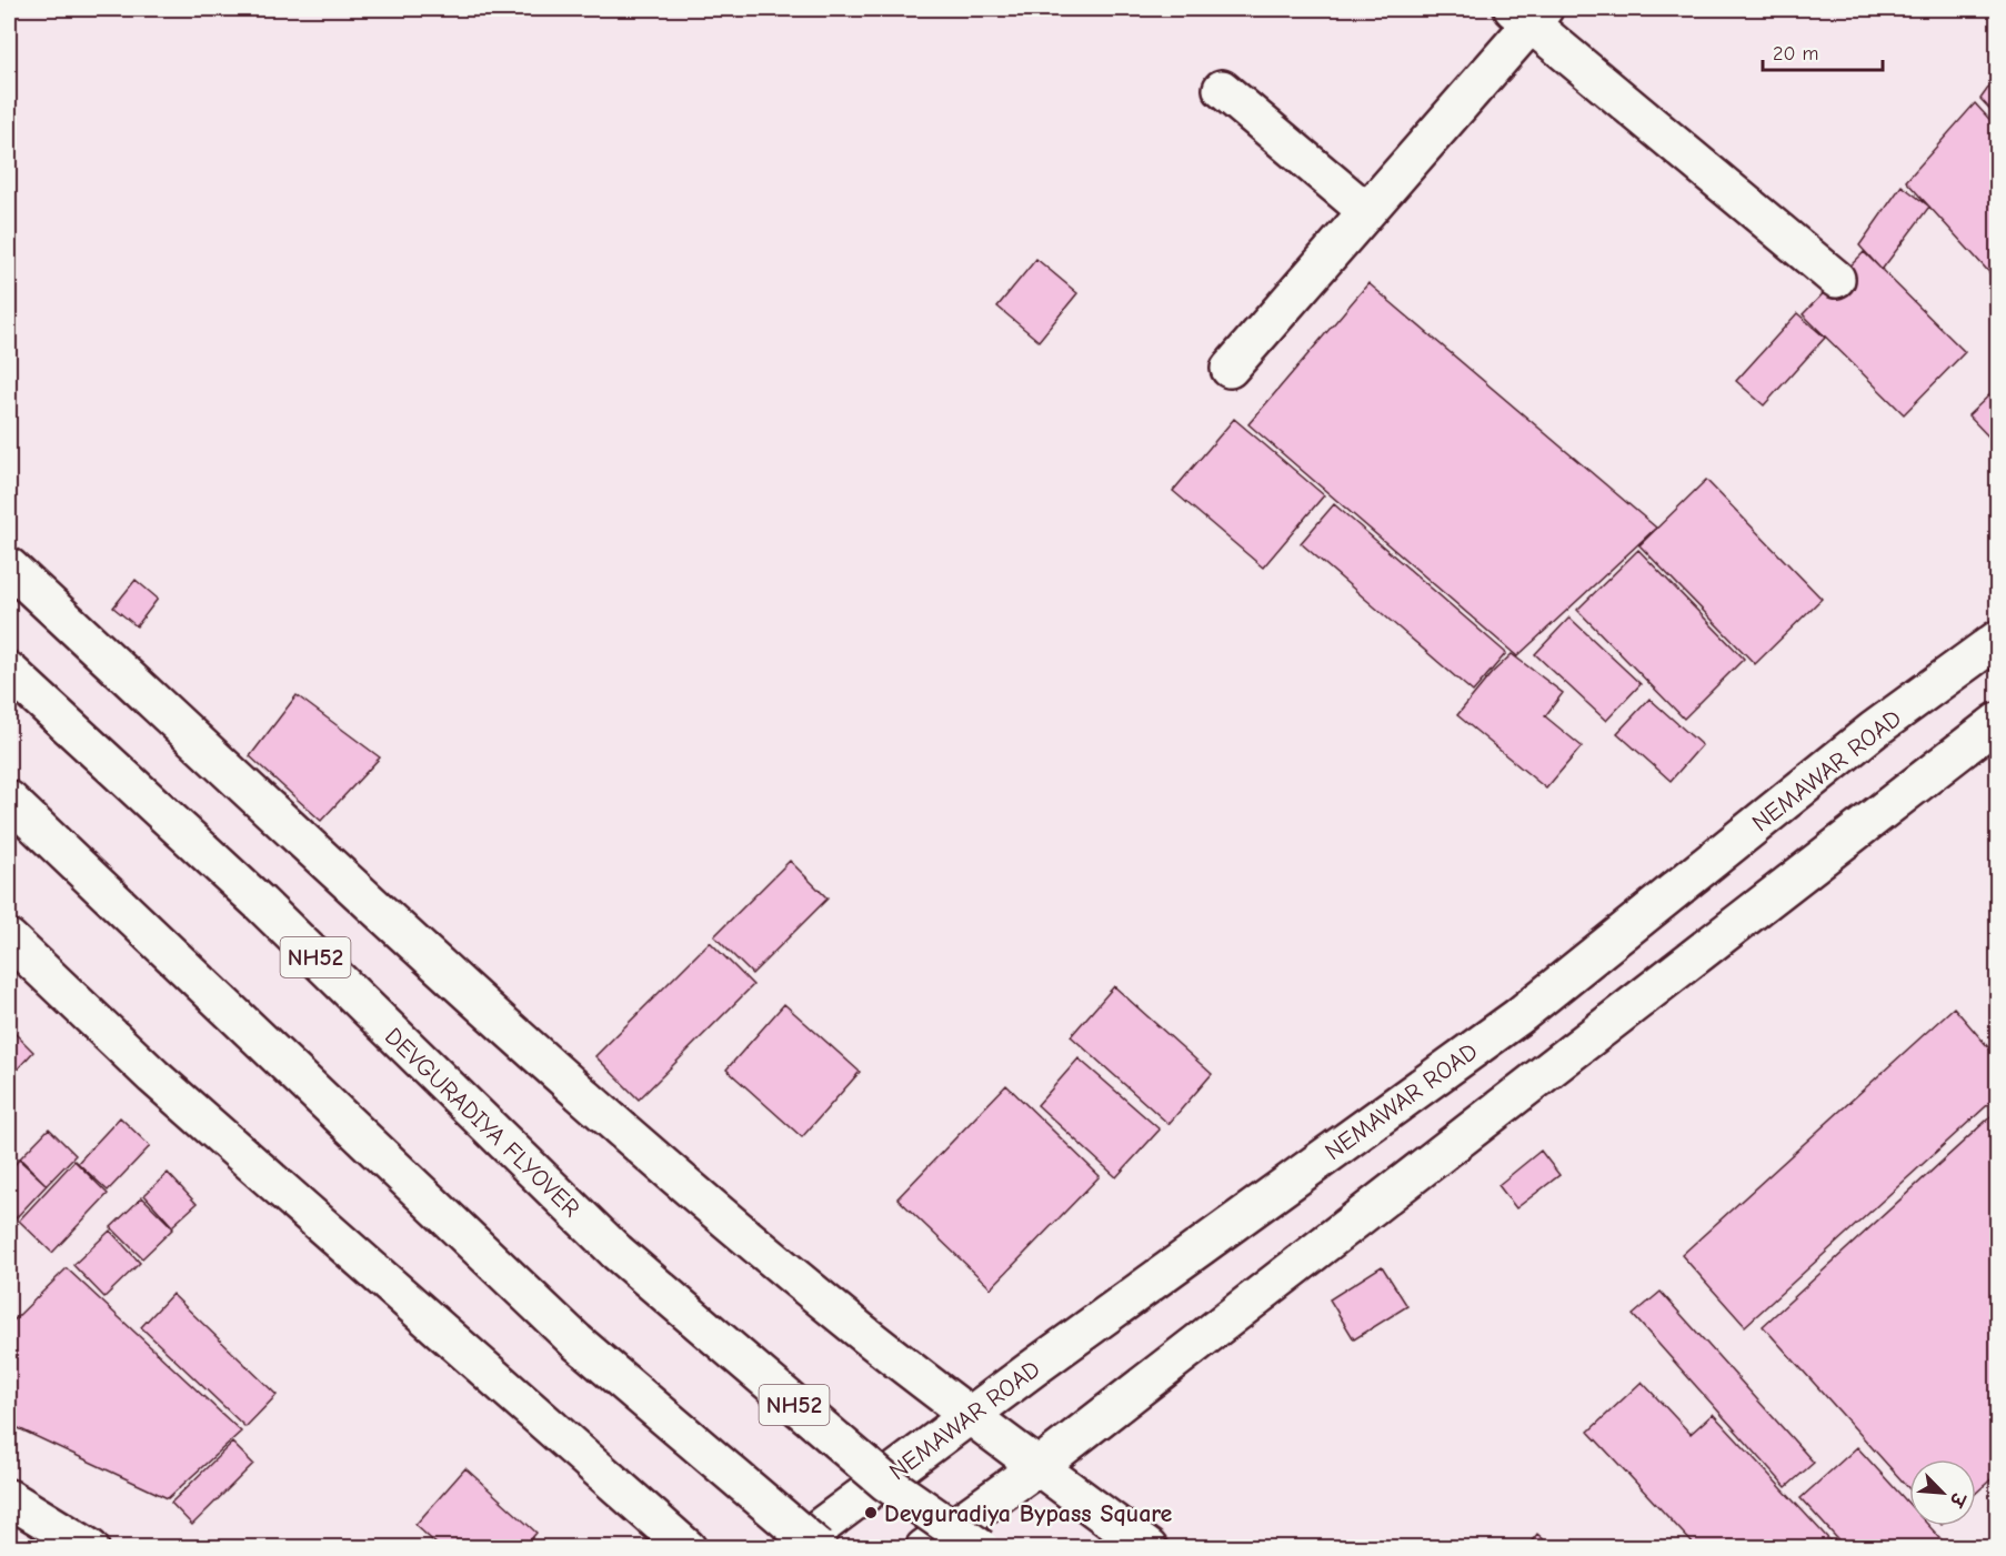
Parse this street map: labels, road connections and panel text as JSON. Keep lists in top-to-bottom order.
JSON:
{
  "streets": {
    "main road": ["NEMAWAR ROAD", "NH52", "DEVGURADIYA FLYOVER"]
  },
  "places": ["Devguradiya Bypass Square"],
  "scale_bar": "20 m",
  "north": "bottom right"
}
